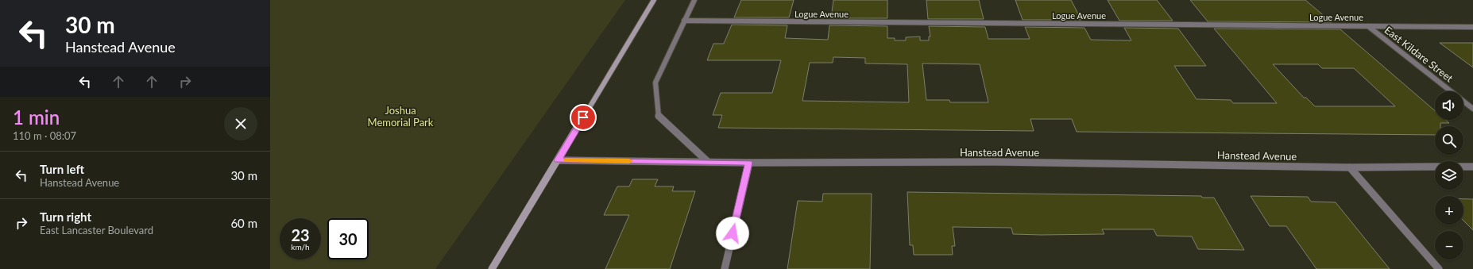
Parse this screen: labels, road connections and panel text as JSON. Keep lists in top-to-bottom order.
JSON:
{
  "streets": {
    "street": ["Logue Avenue", "East Kildare Street", "Hanstead Avenue"]
  },
  "crossings": [
    ["Logue Avenue", "East Kildare Street"]
  ],
  "parks": ["Joshua Memorial Park"],
  "page": {
    "turn": ["30 m", "Hanstead Avenue"],
    "map_buttons": ["+", "−"],
    "heading": ["1 min", "110 m · 08:07"],
    "list": [
      {
        "name": "Turn left",
        "note": "Hanstead Avenue",
        "value": "30 m"
      },
      {
        "name": "Turn right",
        "note": "East Lancaster Boulevard",
        "value": "60 m"
      }
    ],
    "speed": "23 km/h",
    "limit": "30"
  }
}
